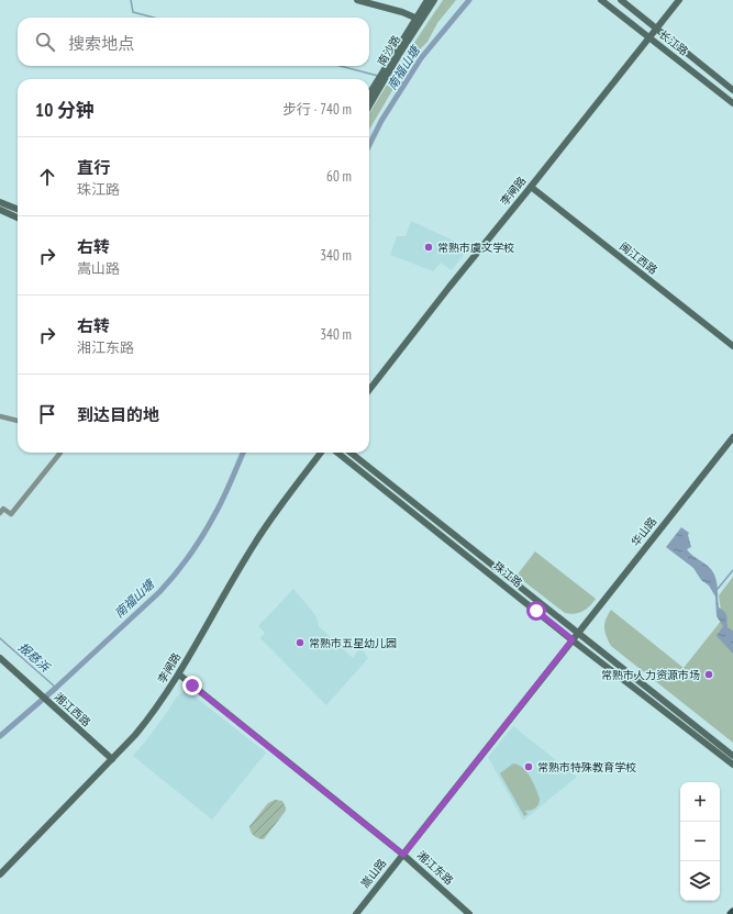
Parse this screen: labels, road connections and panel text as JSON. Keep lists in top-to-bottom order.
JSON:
{
  "streets": {
    "street": [
      "长江路",
      "南沙路",
      "李闸路",
      "闽江西路",
      "华山路",
      "珠江路",
      "湘江西路",
      "湘江东路",
      "嵩山路"
    ]
  },
  "crossings": [
    ["长江路", "李闸路"],
    ["李闸路", "闽江西路"],
    ["李闸路", "湘江西路"],
    ["李闸路", "湘江东路"],
    ["华山路", "珠江路"],
    ["华山路", "嵩山路"],
    ["珠江路", "嵩山路"],
    ["湘江东路", "嵩山路"]
  ],
  "water": ["南福山塘", "报慈浜"],
  "places": [
    "常熟市虞文学校",
    "常熟市五星幼儿园",
    "常熟市人力资源市场",
    "常熟市特殊教育学校"
  ],
  "page": {
    "search": "搜索地点",
    "heading": ["10 分钟", "步行 · 740 m"],
    "list": [
      ["直行", "珠江路", "60 m"],
      ["右转", "嵩山路", "340 m"],
      ["右转", "湘江东路", "340 m"],
      "到达目的地"
    ],
    "map_buttons": ["+", "−"]
  }
}
